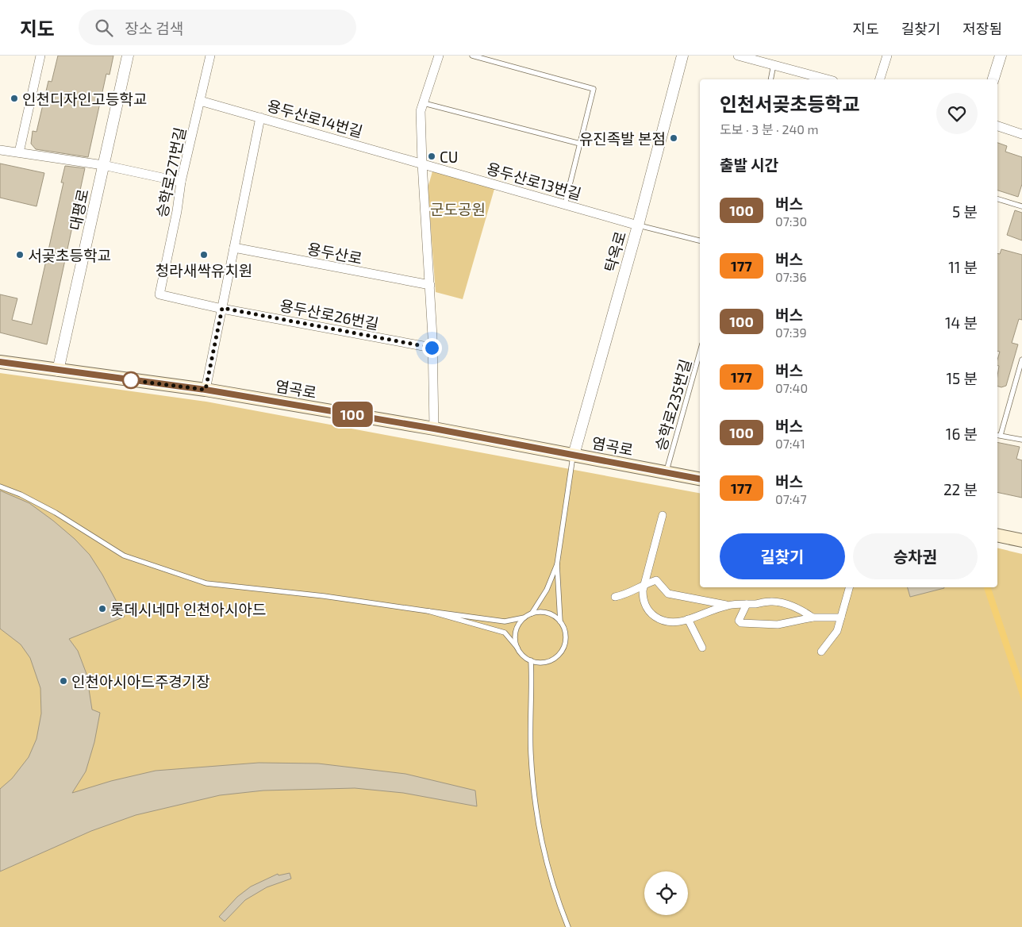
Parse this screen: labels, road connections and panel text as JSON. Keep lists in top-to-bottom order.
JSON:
{
  "streets": {
    "main road": ["염곡로"],
    "street": [
      "용두산로14번길",
      "승학로271번길",
      "용두산로13번길",
      "대평로",
      "탁옥로",
      "용두산로",
      "용두산로26번길"
    ],
    "lane": ["승학로235번길"]
  },
  "crossings": [
    ["용두산로14번길", "승학로271번길"],
    ["용두산로14번길", "용두산로13번길"],
    ["승학로271번길", "용두산로26번길"],
    ["용두산로13번길", "탁옥로"],
    ["대평로", "염곡로"],
    ["탁옥로", "염곡로"],
    ["염곡로", "승학로235번길"]
  ],
  "parks": ["군도공원"],
  "places": [
    "인천디자인고등학교",
    "유진족발 본점",
    "CU",
    "서곶초등학교",
    "청라새싹유치원",
    "롯데시네마 인천아시아드",
    "인천아시아드주경기장"
  ],
  "lines": ["bus line 100"],
  "page": {
    "header": "지도",
    "search": "장소 검색",
    "nav": ["지도", "길찾기", "저장됨"],
    "on_map": "100",
    "heading": [
      ["인천서곶초등학교", "도보 · 3 분 · 240 m"],
      "출발 시간"
    ],
    "list": [
      {
        "mark": "100",
        "name": "버스",
        "note": "07:30",
        "value": "5 분"
      },
      {
        "mark": "177",
        "name": "버스",
        "note": "07:36",
        "value": "11 분"
      },
      {
        "mark": "100",
        "name": "버스",
        "note": "07:39",
        "value": "14 분"
      },
      {
        "mark": "177",
        "name": "버스",
        "note": "07:40",
        "value": "15 분"
      },
      {
        "mark": "100",
        "name": "버스",
        "note": "07:41",
        "value": "16 분"
      },
      {
        "mark": "177",
        "name": "버스",
        "note": "07:47",
        "value": "22 분"
      }
    ],
    "buttons": ["길찾기", "승차권"]
  }
}
